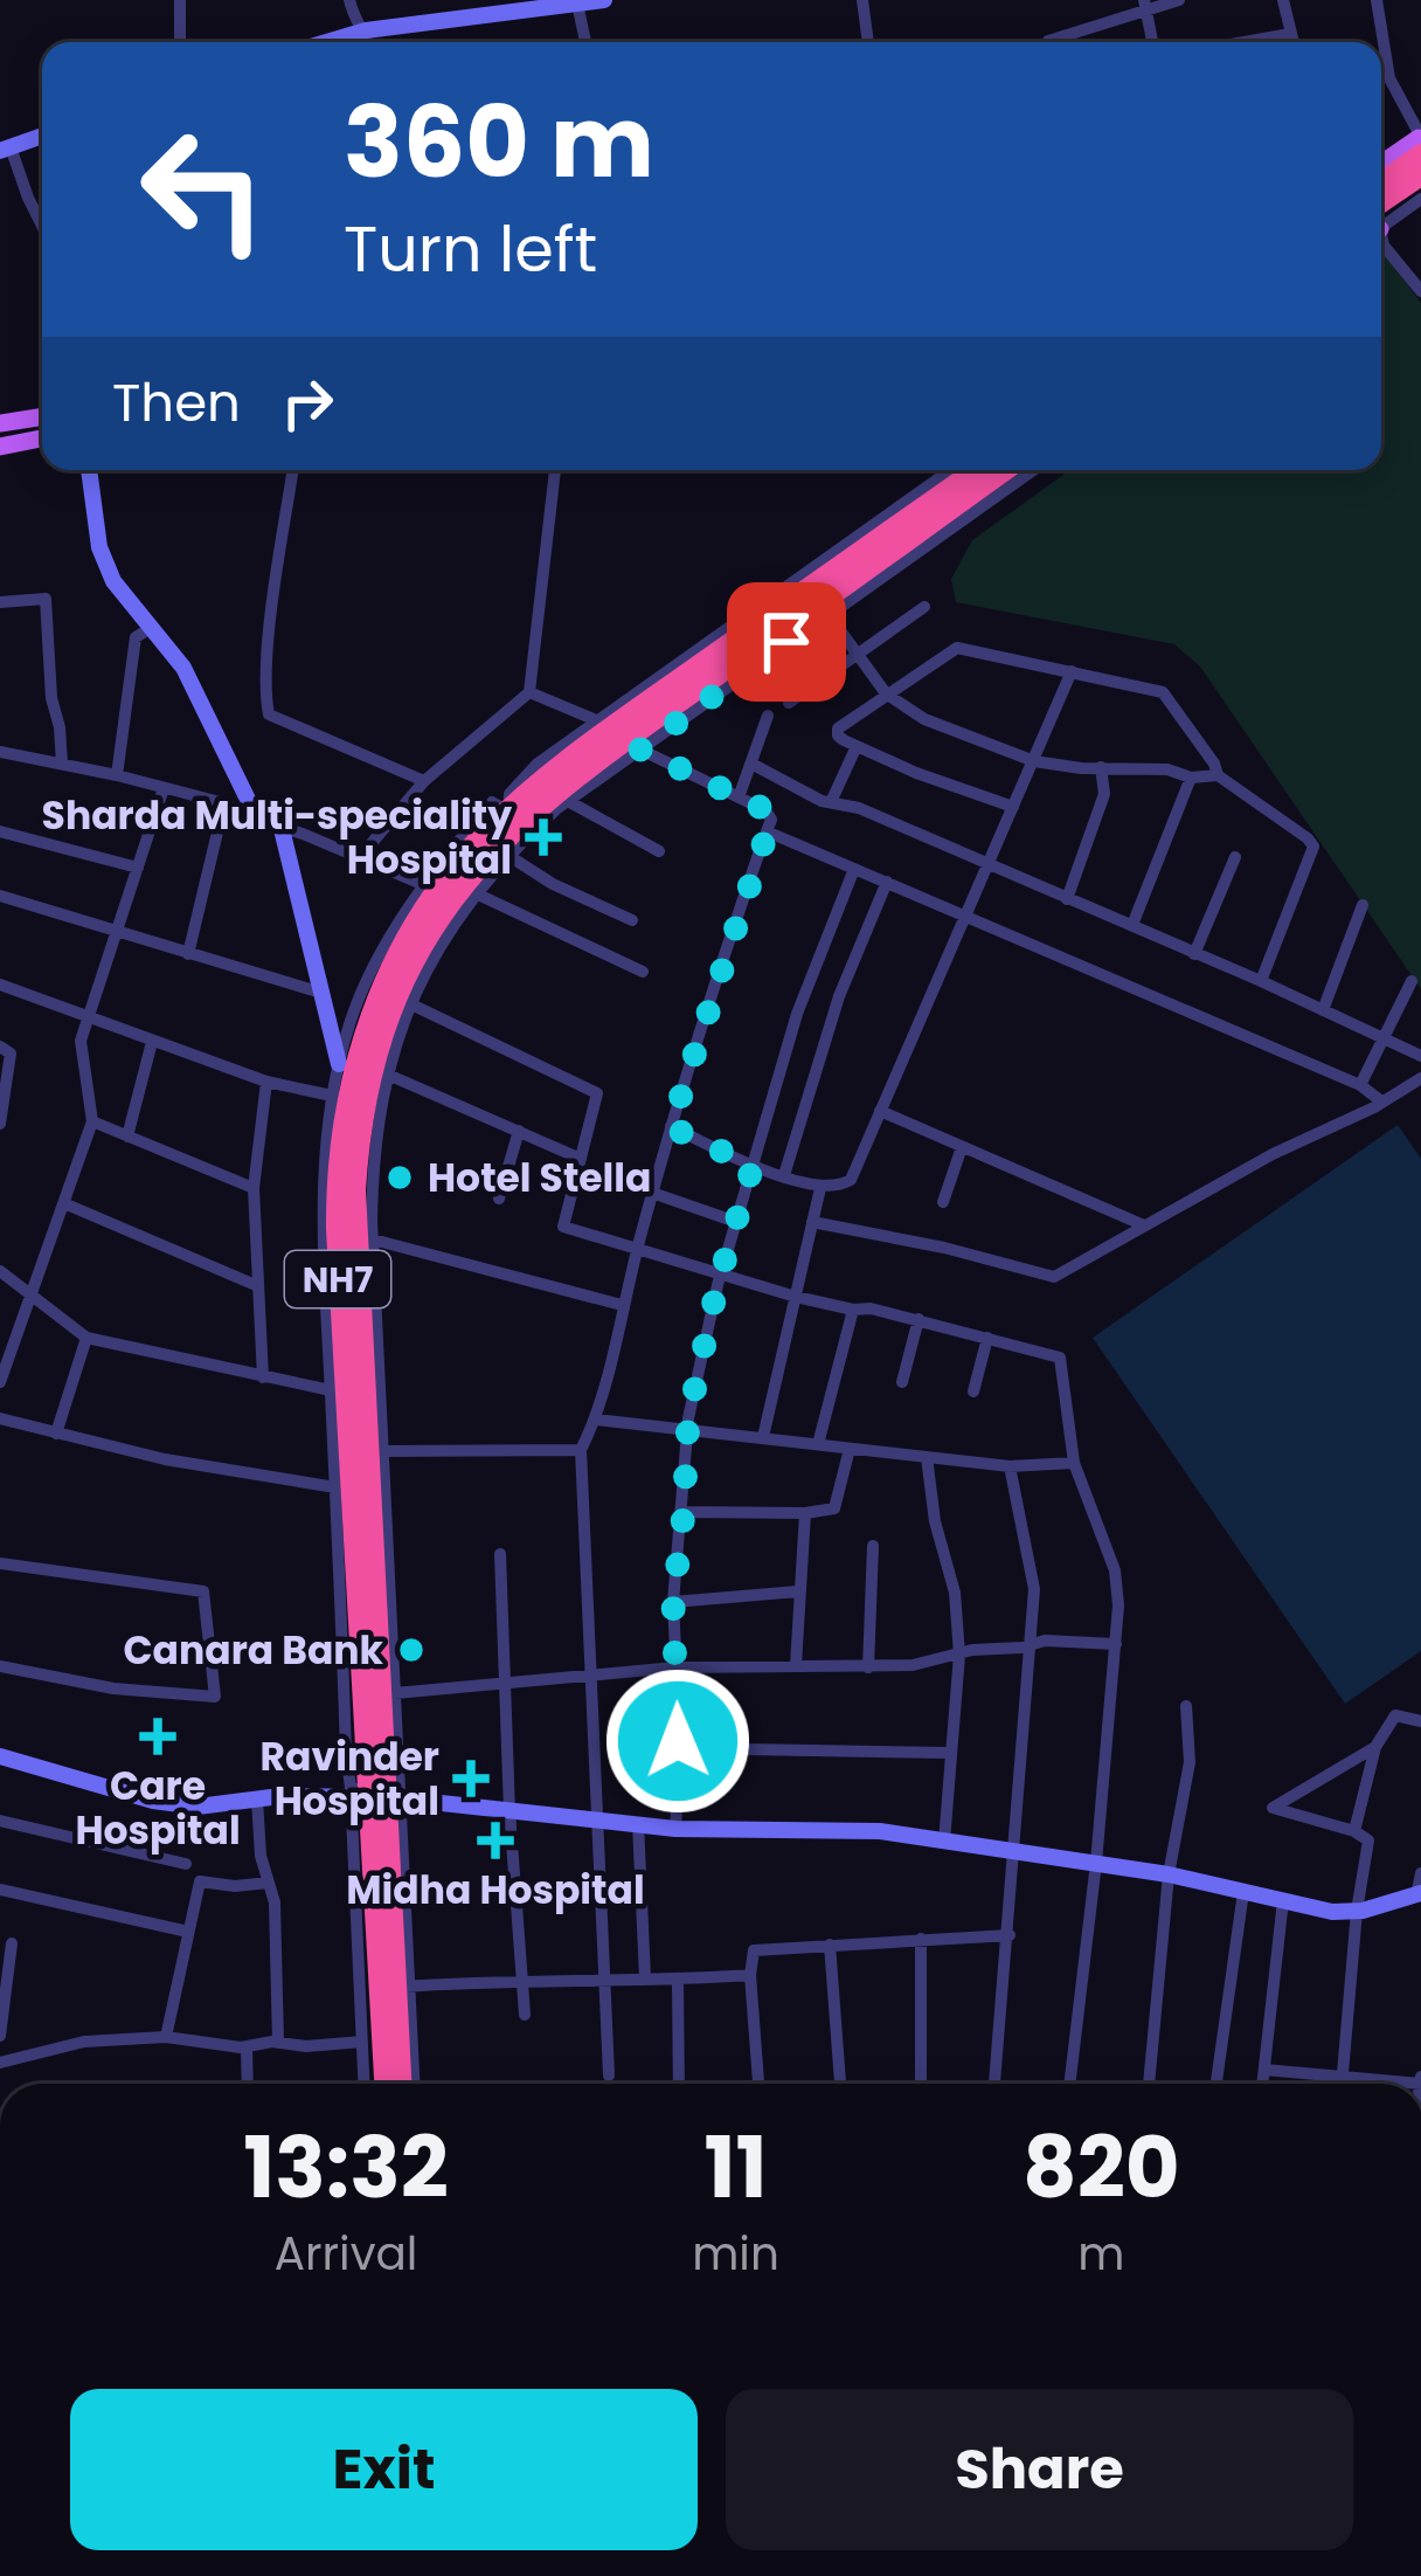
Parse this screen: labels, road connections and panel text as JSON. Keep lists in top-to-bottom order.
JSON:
{
  "streets": {
    "highway": ["NH7"]
  },
  "places": {
    "health": [
      "Sharda Multi-speciality Hospital",
      "Care Hospital",
      "Ravinder Hospital",
      "Midha Hospital"
    ],
    "other": ["Hotel Stella", "Canara Bank"]
  },
  "page": {
    "turn": ["360 m", "Turn left"],
    "then": "Then",
    "eta": [
      "13:32",
      "Arrival",
      "11",
      "min",
      "820",
      "m"
    ],
    "buttons": ["Exit", "Share"]
  }
}
